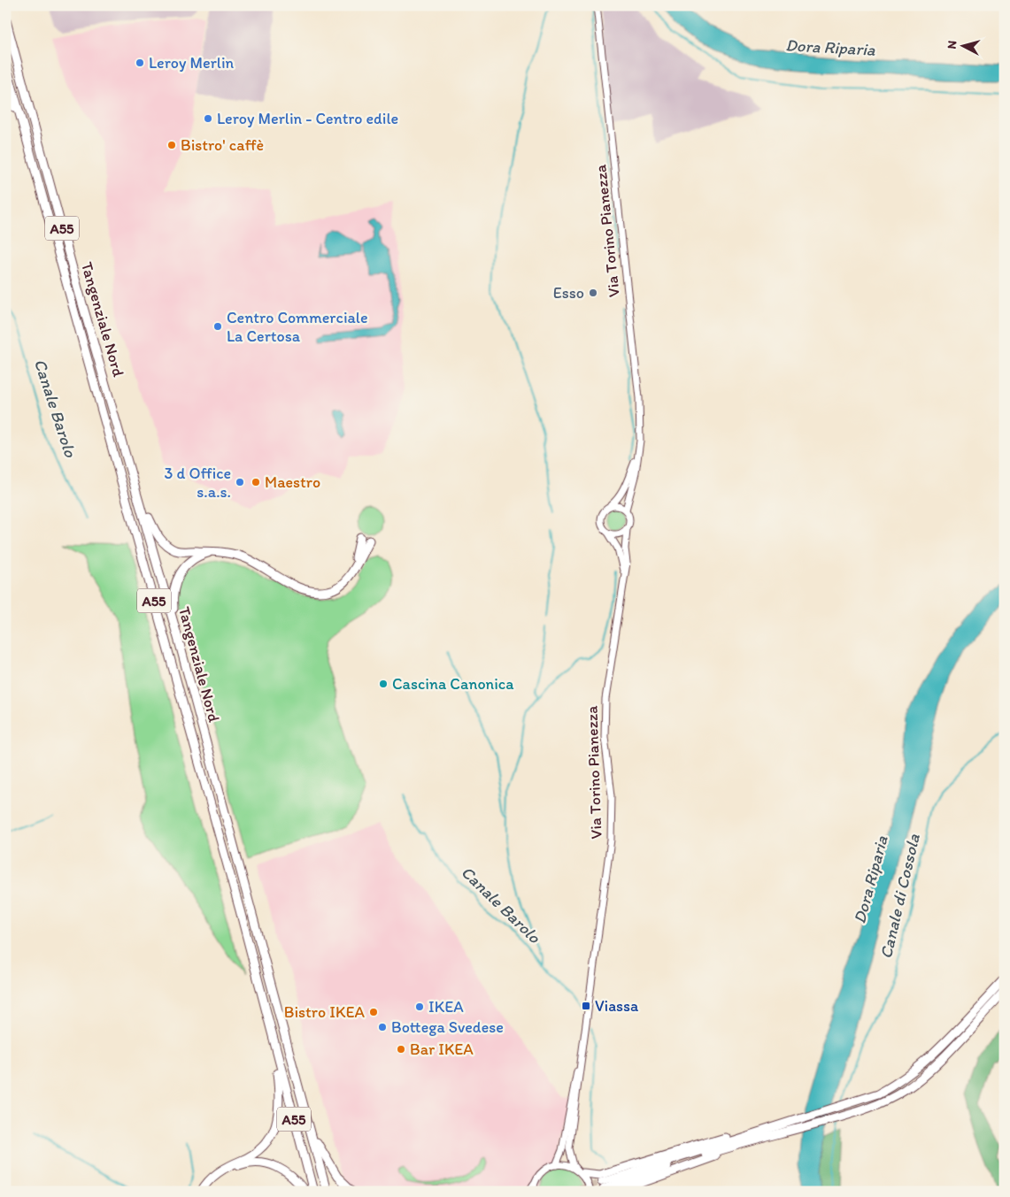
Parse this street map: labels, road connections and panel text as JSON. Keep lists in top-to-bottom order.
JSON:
{
  "streets": {
    "highway": ["A55", "Tangenziale Nord"],
    "main road": ["Via Torino Pianezza"]
  },
  "water": ["Dora Riparia", "Canale Barolo", "Canale di Cossola"],
  "places": {
    "other": [
      "Leroy Merlin",
      "Leroy Merlin - Centro edile",
      "Bistro' caffè",
      "Esso",
      "Centro Commerciale La Certosa",
      "3 d Office s.a.s.",
      "Maestro",
      "Cascina Canonica",
      "IKEA",
      "Bistro IKEA",
      "Bottega Svedese",
      "Bar IKEA"
    ],
    "transit": ["Viassa"]
  },
  "north": "left"
}
